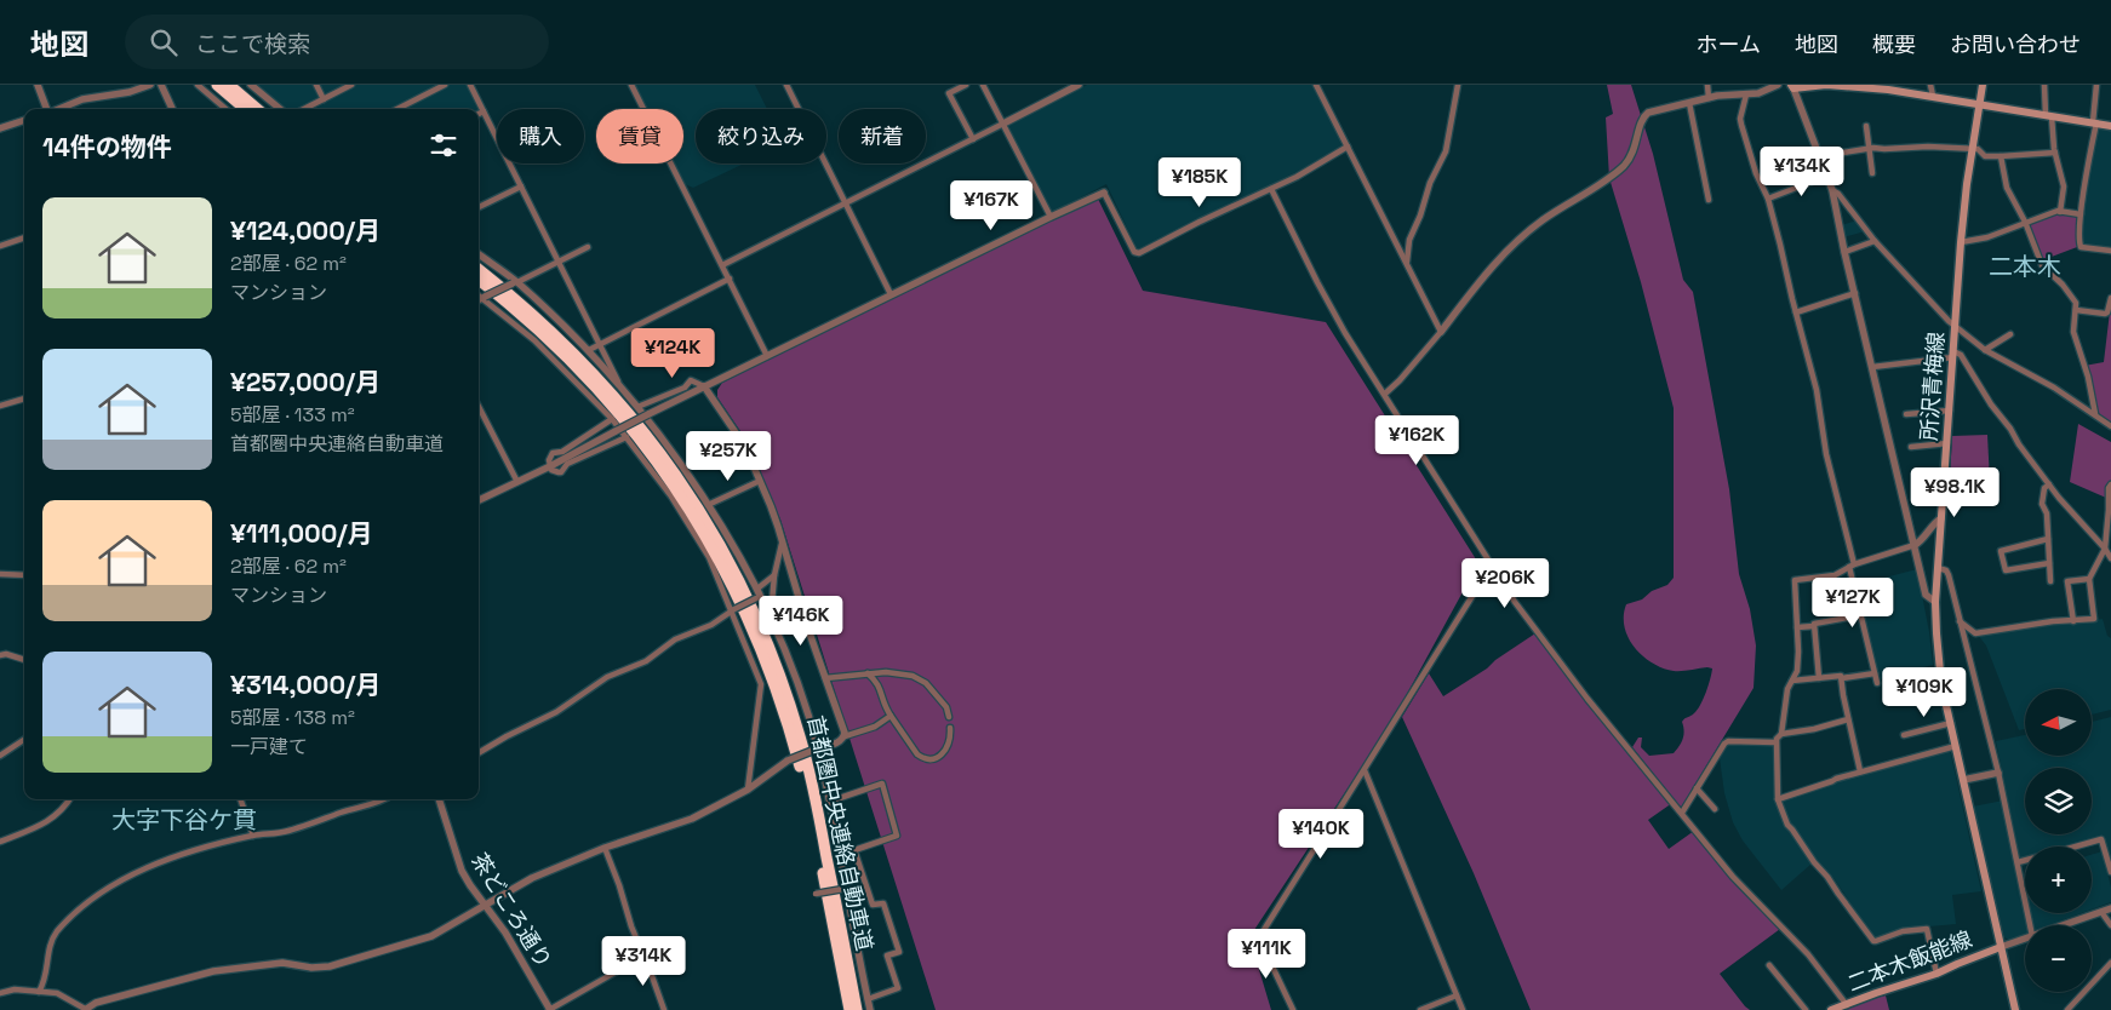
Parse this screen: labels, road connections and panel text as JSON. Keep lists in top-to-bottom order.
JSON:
{
  "streets": {
    "highway": ["首都圏中央連絡自動車道"],
    "main road": ["所沢青梅線", "二本木飯能線"],
    "street": ["茶どころ通り"]
  },
  "crossings": [
    ["所沢青梅線", "二本木飯能線"]
  ],
  "districts": ["二本木", "大字下谷ケ貫"],
  "north": "left",
  "page": {
    "header": "地図",
    "search": "ここで検索",
    "nav": [
      "ホーム",
      "地図",
      "概要",
      "お問い合わせ"
    ],
    "chip": [
      "購入",
      "賃貸",
      "絞り込み",
      "新着"
    ],
    "heading": "14件の物件",
    "price": [
      "¥134K",
      "¥185K",
      "¥167K",
      "¥124K",
      "¥162K",
      "¥257K",
      "¥98.1K",
      "¥206K",
      "¥127K",
      "¥146K",
      "¥109K",
      "¥140K",
      "¥111K",
      "¥314K"
    ],
    "list": [
      {
        "name": "¥124,000/月",
        "note": "2部屋 · 62 m² · マンション"
      },
      {
        "name": "¥257,000/月",
        "note": "5部屋 · 133 m² · 首都圏中央連絡自動車道"
      },
      {
        "name": "¥111,000/月",
        "note": "2部屋 · 62 m² · マンション"
      },
      {
        "name": "¥314,000/月",
        "note": "5部屋 · 138 m² · 一戸建て"
      }
    ],
    "map_buttons": ["+", "−"]
  }
}
